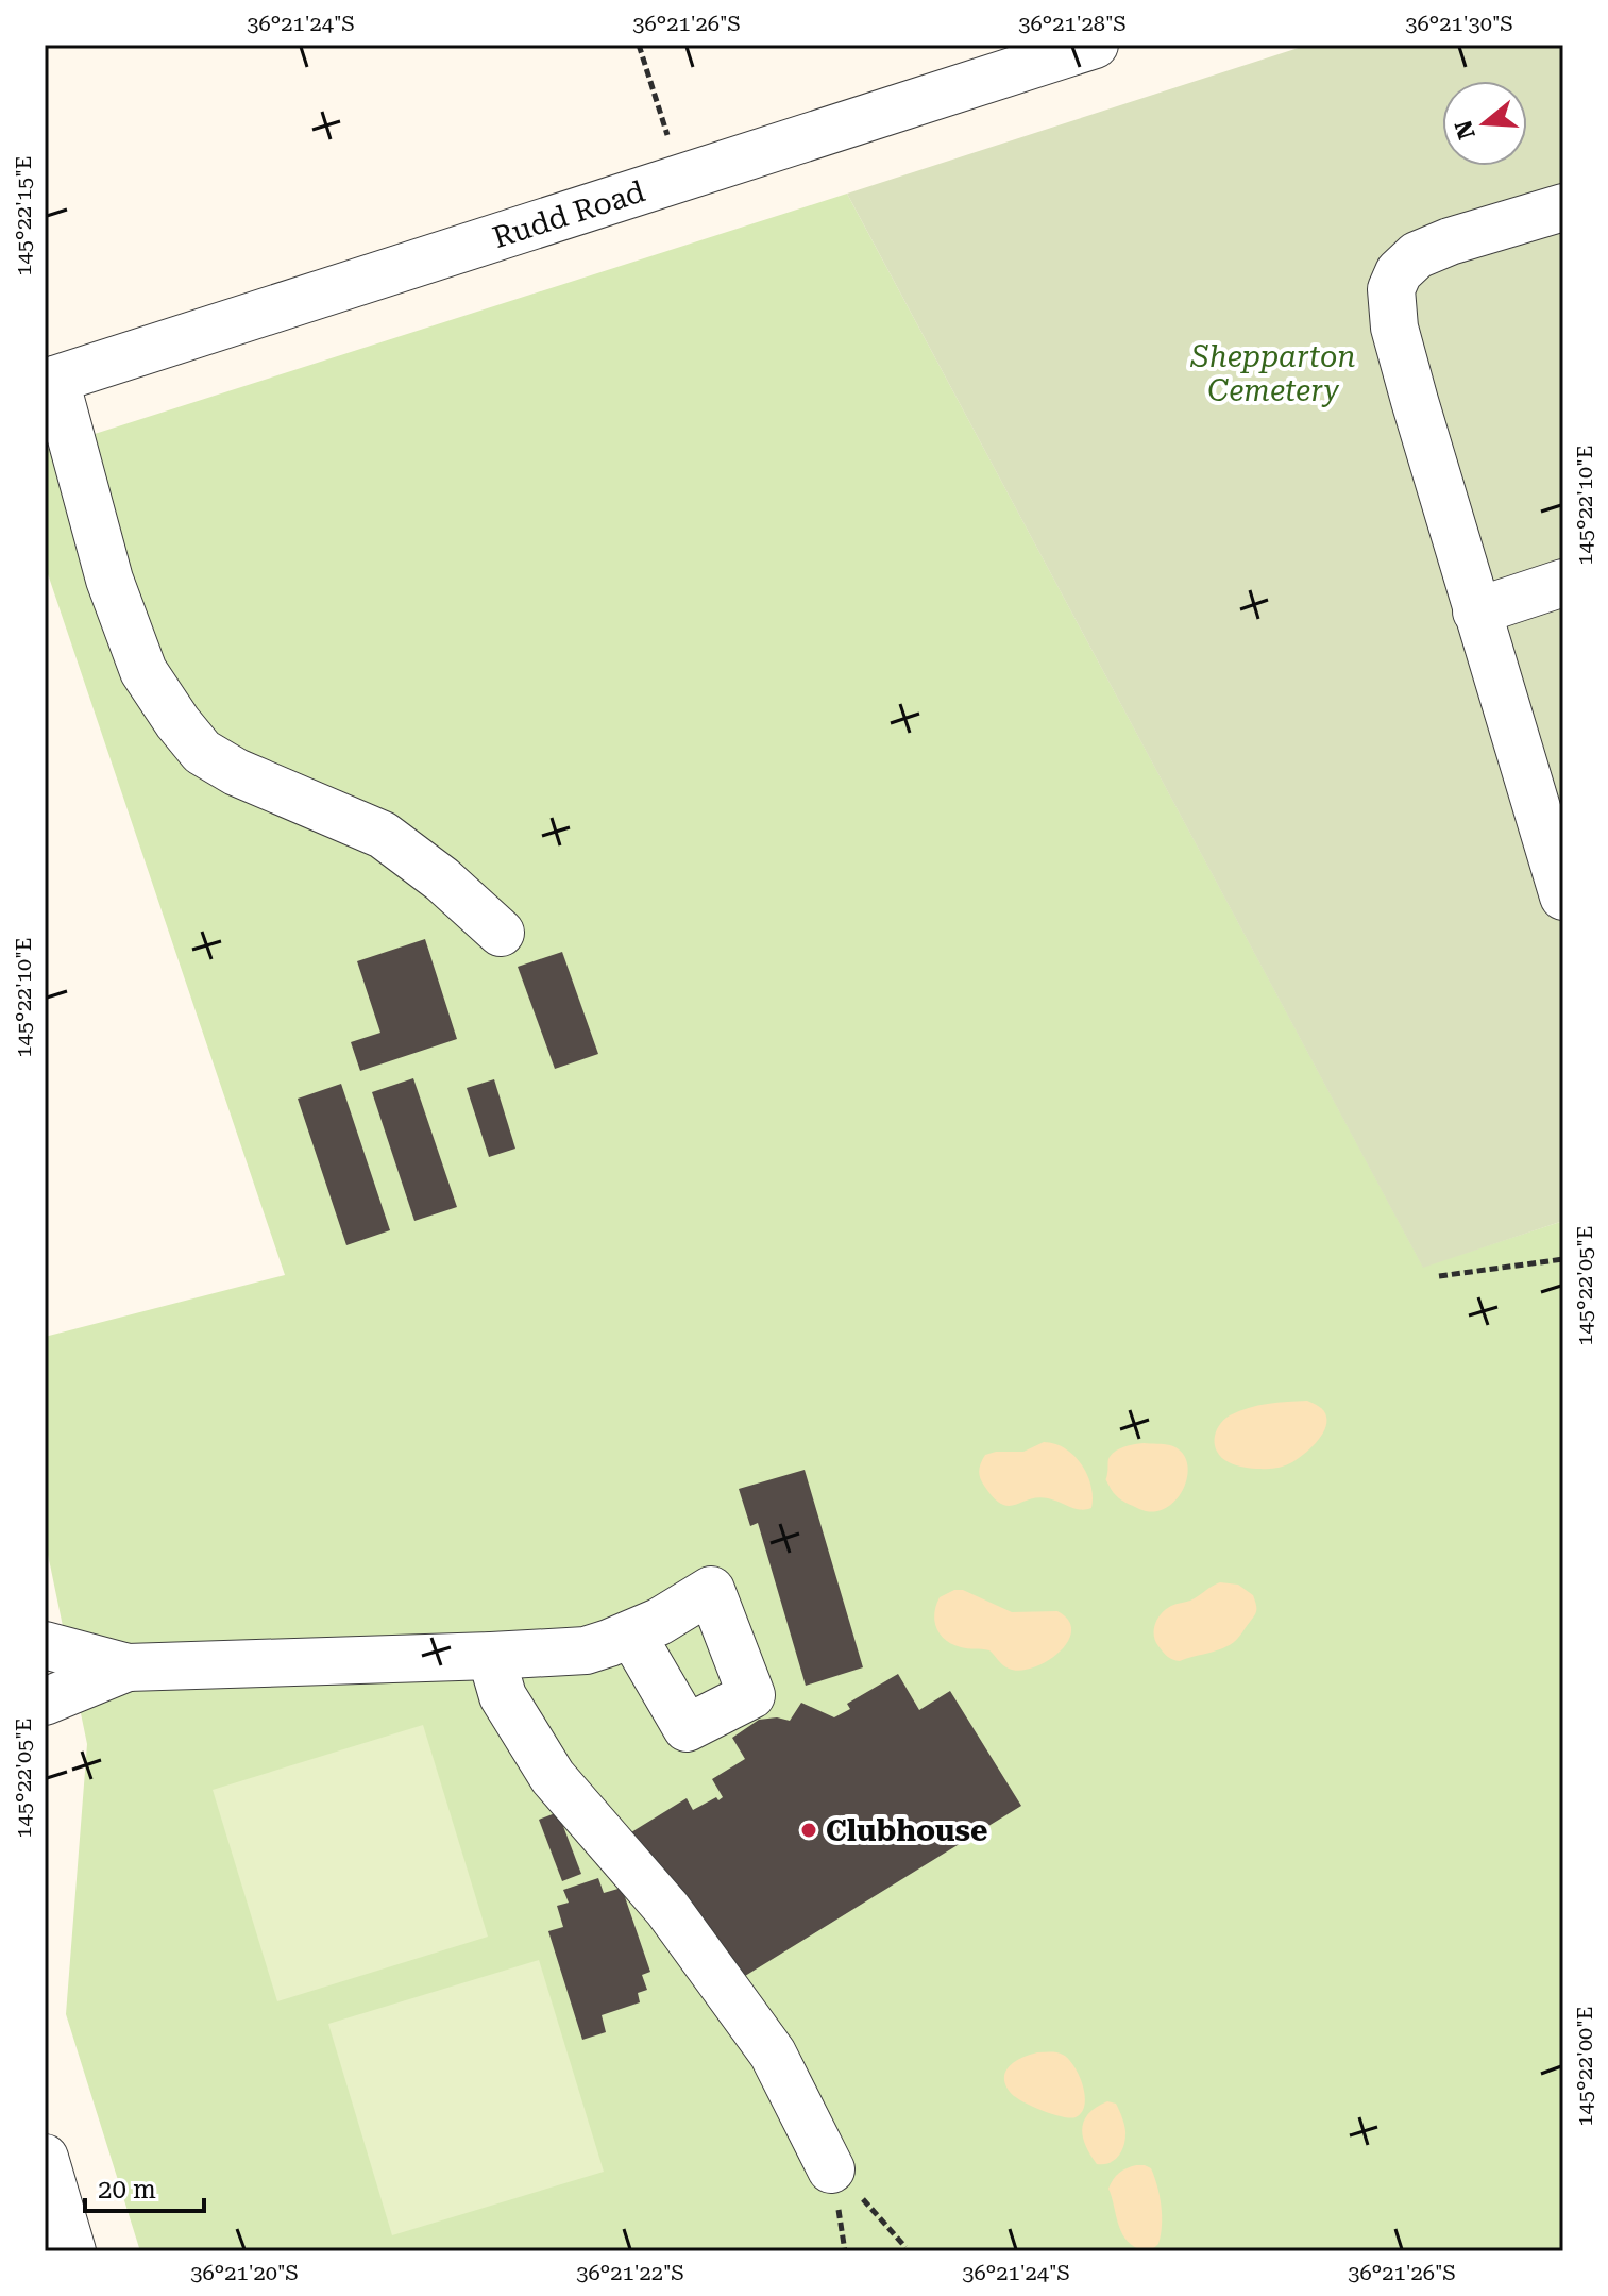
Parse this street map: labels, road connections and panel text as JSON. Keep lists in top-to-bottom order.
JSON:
{
  "streets": {
    "street": ["Rudd Road"]
  },
  "parks": ["Shepparton Cemetery"],
  "places": ["Clubhouse"],
  "scale_bar": "20 m",
  "north": "left",
  "coordinates": [
    "36°21'24\"S",
    "36°21'26\"S",
    "36°21'28\"S",
    "36°21'30\"S",
    "145°22'15\"E",
    "145°22'10\"E",
    "145°22'05\"E",
    "145°22'00\"E",
    "36°21'20\"S",
    "36°21'22\"S"
  ]
}
